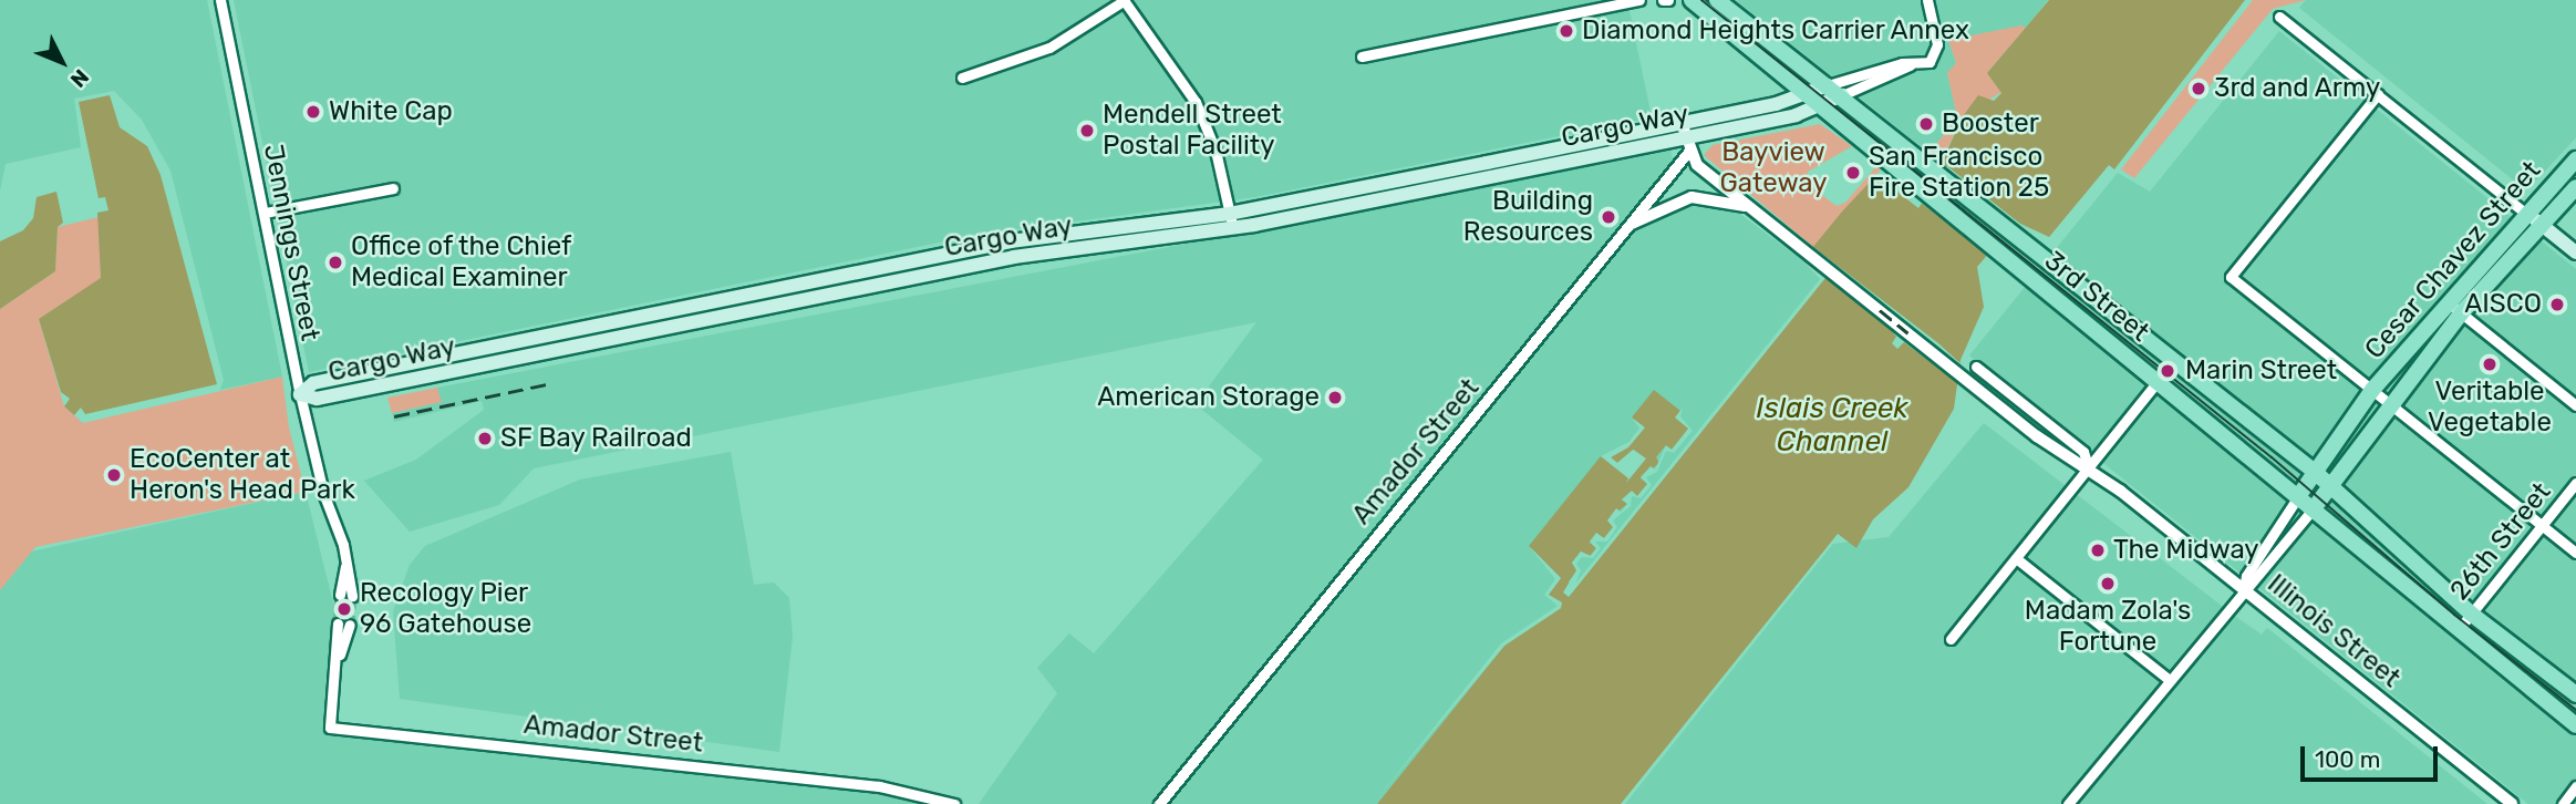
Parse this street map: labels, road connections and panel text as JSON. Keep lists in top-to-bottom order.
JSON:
{
  "streets": {
    "main road": ["Cargo Way", "Cesar Chavez Street", "3rd Street"],
    "street": [
      "Jennings Street",
      "Amador Street",
      "26th Street",
      "Illinois Street"
    ]
  },
  "crossings": [
    ["Cargo Way", "Jennings Street"],
    ["Cargo Way", "3rd Street"],
    ["Cargo Way", "Amador Street"],
    ["Cargo Way", "Illinois Street"],
    ["Cesar Chavez Street", "3rd Street"],
    ["Cesar Chavez Street", "Illinois Street"],
    ["3rd Street", "26th Street"],
    ["Amador Street", "Illinois Street"]
  ],
  "water": ["Islais Creek Channel"],
  "parks": ["Bayview Gateway"],
  "places": [
    "Diamond Heights Carrier Annex",
    "3rd and Army",
    "White Cap",
    "Booster",
    "Mendell Street Postal Facility",
    "San Francisco Fire Station 25",
    "Building Resources",
    "Office of the Chief Medical Examiner",
    "AISCO",
    "Veritable Vegetable",
    "Marin Street",
    "American Storage",
    "SF Bay Railroad",
    "EcoCenter at Heron's Head Park",
    "The Midway",
    "Madam Zola's Fortune",
    "Recology Pier 96 Gatehouse"
  ],
  "scale_bar": "100 m",
  "north": "bottom right"
}
